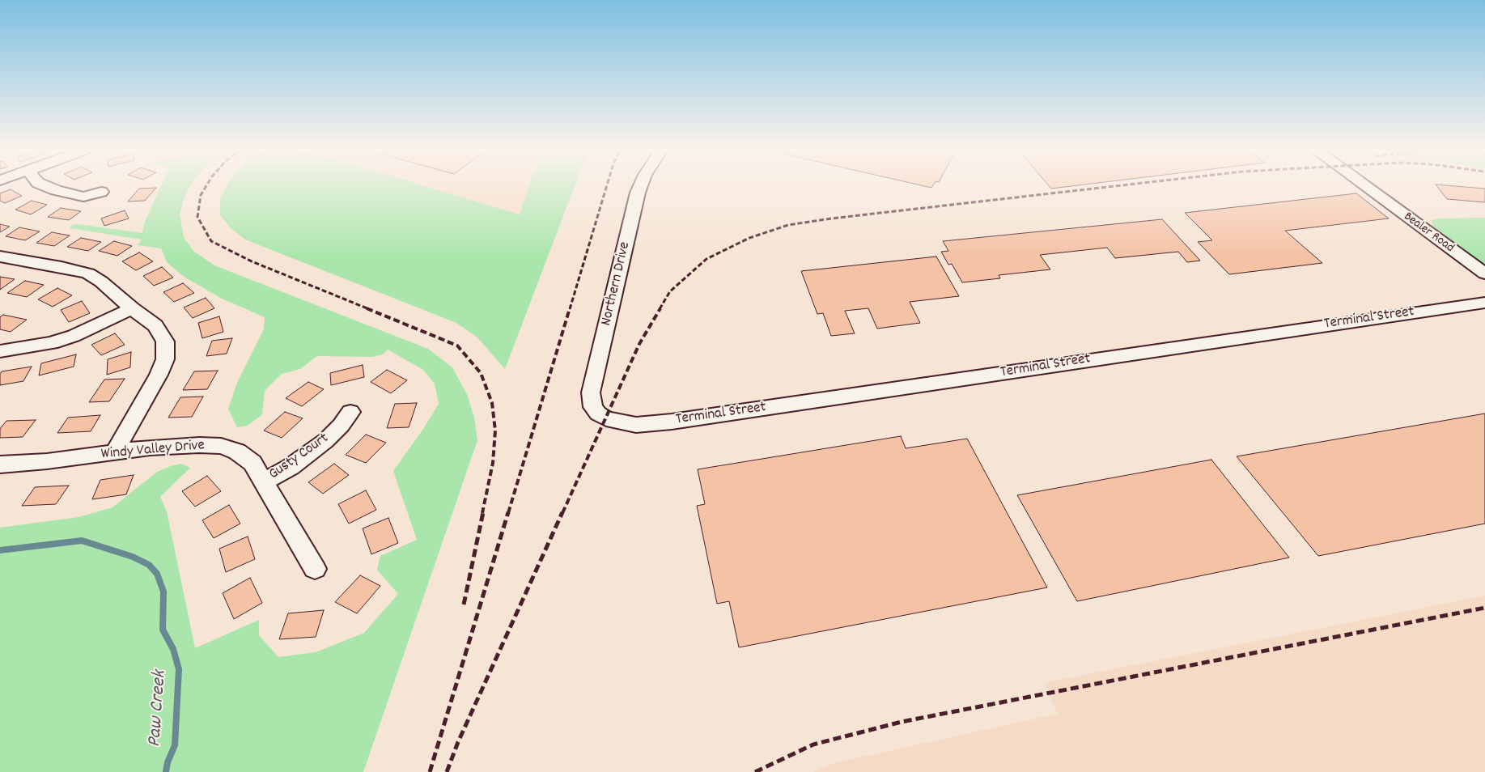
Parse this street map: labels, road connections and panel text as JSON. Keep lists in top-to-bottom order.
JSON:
{
  "streets": {
    "street": [
      "Bealer Road",
      "Northern Drive",
      "Terminal Street",
      "Windy Valley Drive",
      "Gusty Court"
    ]
  },
  "crossings": [
    ["Northern Drive", "Terminal Street"],
    ["Windy Valley Drive", "Gusty Court"]
  ],
  "water": ["Paw Creek"]
}
